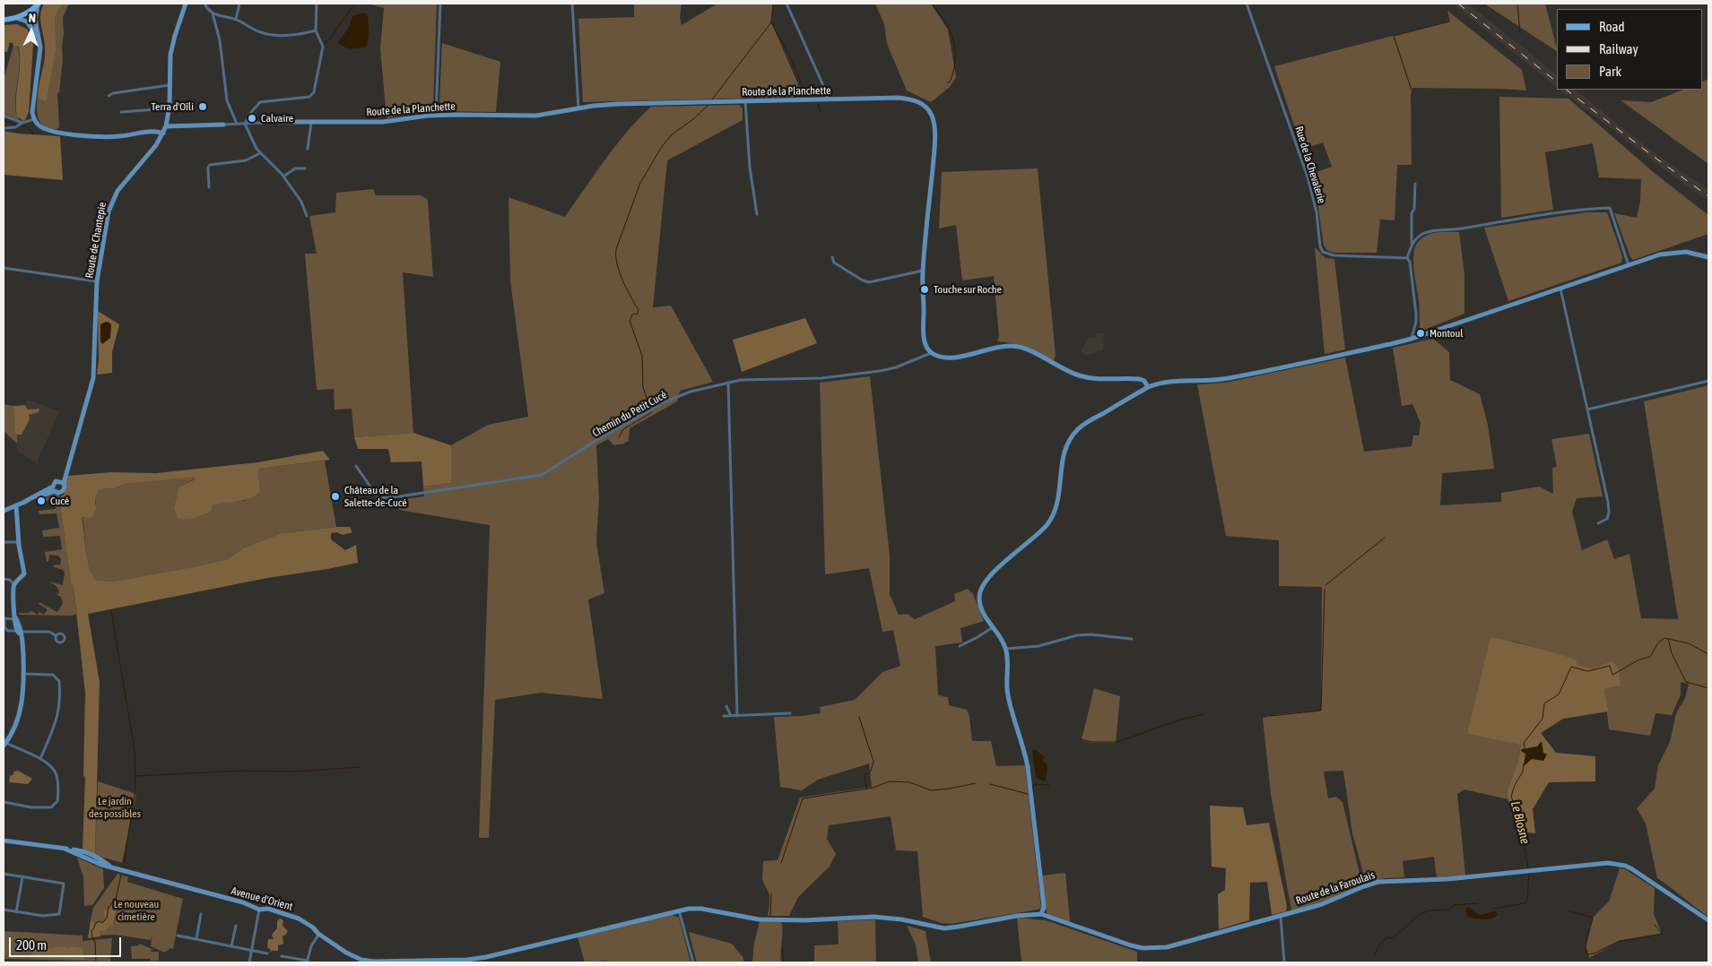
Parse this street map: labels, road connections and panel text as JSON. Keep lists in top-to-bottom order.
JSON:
{
  "streets": {
    "street": [
      "Route de la Planchette",
      "Rue de la Chevalerie",
      "Route de Chantepie",
      "Chemin du Petit Cucé",
      "Route de la Faroulais",
      "Avenue d'Orient"
    ]
  },
  "crossings": [
    ["Route de la Planchette", "Route de Chantepie"],
    ["Route de la Planchette", "Chemin du Petit Cucé"],
    ["Route de la Faroulais", "Avenue d'Orient"]
  ],
  "water": ["Le Blosne"],
  "parks": ["Le jardin des possibles", "Le nouveau cimetière"],
  "places": [
    "Terra d'Oïli",
    "Calvaire",
    "Touche sur Roche",
    "Montoul",
    "Château de la Salette-de-Cucé",
    "Cucé"
  ],
  "legend": ["Road", "Railway", "Park"],
  "scale_bar": "200 m",
  "north": "top"
}
